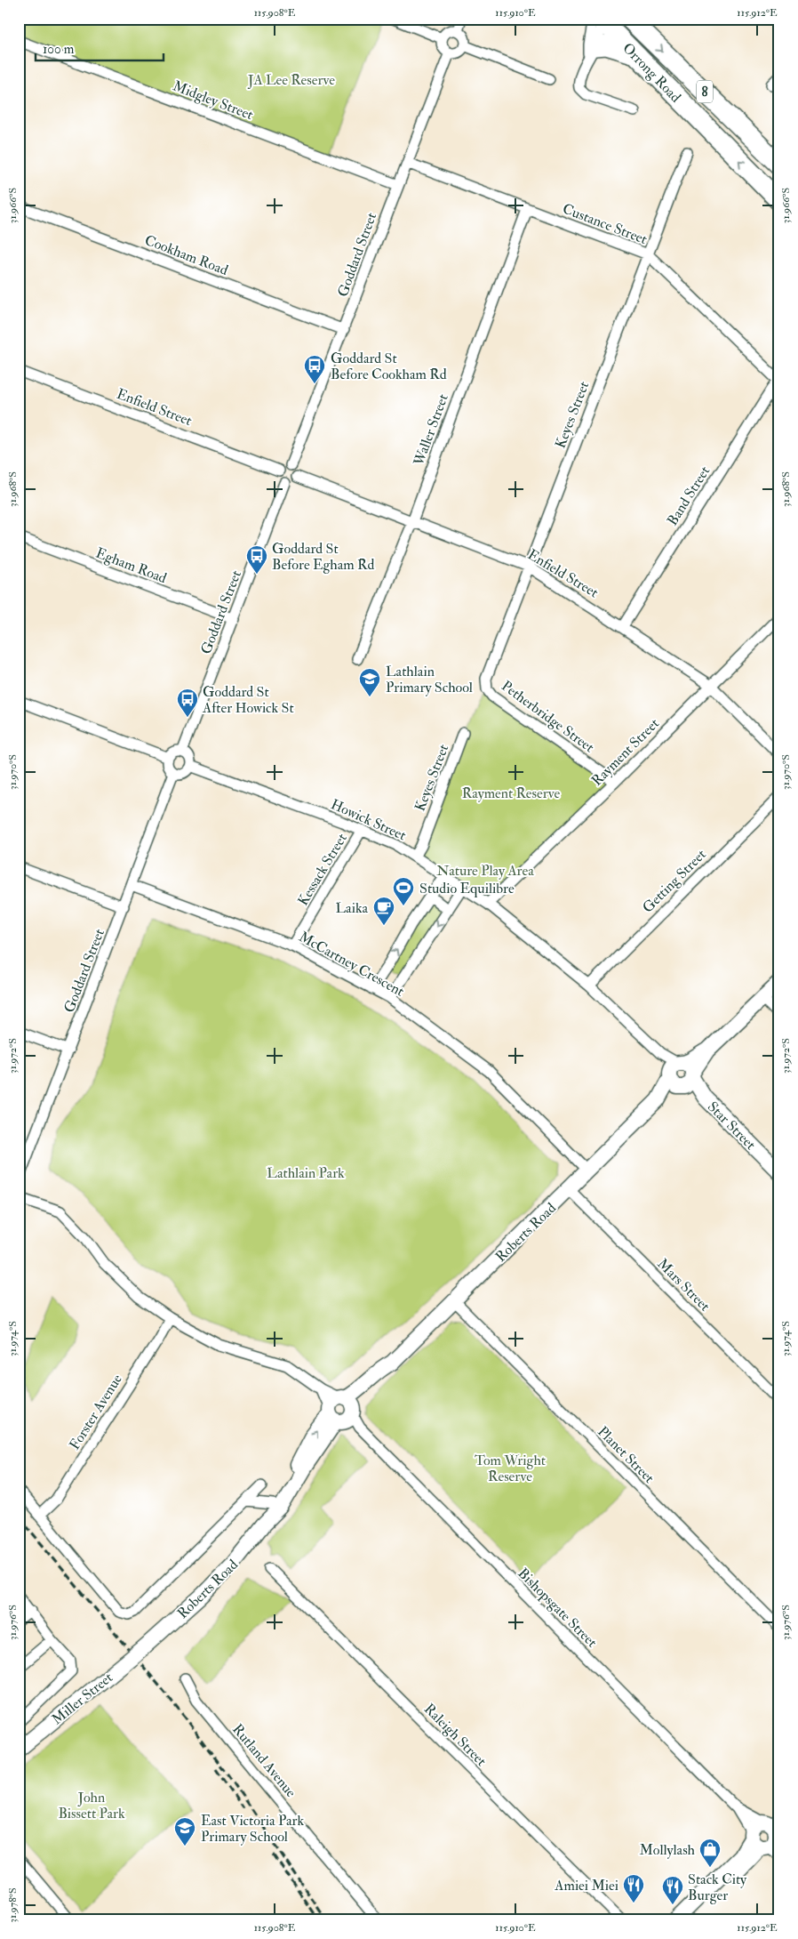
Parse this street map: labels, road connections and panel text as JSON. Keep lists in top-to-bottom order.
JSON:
{
  "streets": {
    "highway": ["Orrong Road", "8"],
    "main road": ["Star Street", "Roberts Road", "Miller Street"],
    "street": [
      "Midgley Street",
      "Custance Street",
      "Cookham Road",
      "Goddard Street",
      "Enfield Street",
      "Keyes Street",
      "Waller Street",
      "Band Street",
      "Egham Road",
      "Petherbridge Street",
      "Rayment Street",
      "Howick Street",
      "Kessack Street",
      "Getting Street",
      "McCartney Crescent",
      "Mars Street",
      "Forster Avenue",
      "Planet Street",
      "Bishopsgate Street",
      "Raleigh Street",
      "Rutland Avenue"
    ]
  },
  "crossings": [
    ["Midgley Street", "Goddard Street"],
    ["Custance Street", "Goddard Street"],
    ["Custance Street", "Keyes Street"],
    ["Custance Street", "Waller Street"],
    ["Custance Street", "Band Street"],
    ["Cookham Road", "Goddard Street"],
    ["Goddard Street", "Enfield Street"],
    ["Goddard Street", "Egham Road"],
    ["Goddard Street", "Howick Street"],
    ["Goddard Street", "McCartney Crescent"],
    ["Enfield Street", "Keyes Street"],
    ["Enfield Street", "Waller Street"],
    ["Enfield Street", "Band Street"],
    ["Enfield Street", "Rayment Street"],
    ["Keyes Street", "Petherbridge Street"],
    ["Keyes Street", "Howick Street"],
    ["Petherbridge Street", "Rayment Street"],
    ["Rayment Street", "Howick Street"],
    ["Howick Street", "Kessack Street"],
    ["Howick Street", "Getting Street"],
    ["Howick Street", "Star Street"],
    ["Howick Street", "Roberts Road"],
    ["Kessack Street", "McCartney Crescent"],
    ["McCartney Crescent", "Roberts Road"],
    ["Star Street", "Roberts Road"],
    ["Roberts Road", "Mars Street"],
    ["Roberts Road", "Planet Street"],
    ["Roberts Road", "Bishopsgate Street"],
    ["Roberts Road", "Miller Street"],
    ["Forster Avenue", "Bishopsgate Street"]
  ],
  "parks": [
    "JA Lee Reserve",
    "Rayment Reserve",
    "Nature Play Area",
    "Lathlain Park",
    "Tom Wright Reserve",
    "John Bissett Park"
  ],
  "places": {
    "bus stop": ["Goddard St Before Cookham Rd", "Goddard St Before Egham Rd", "Goddard St After Howick St"],
    "school or university": ["Lathlain Primary School", "East Victoria Park Primary School"],
    "sports": ["Studio Equilibre"],
    "cafe": ["Laika"],
    "shop": ["Mollylash"],
    "restaurant": ["Amiei Miei", "Stack City Burger"]
  },
  "scale_bar": "100 m",
  "coordinates": [
    "115.908°E",
    "115.910°E",
    "115.912°E",
    "31.966°S",
    "31.968°S",
    "31.970°S",
    "31.972°S",
    "31.974°S",
    "31.976°S",
    "31.978°S"
  ]
}
